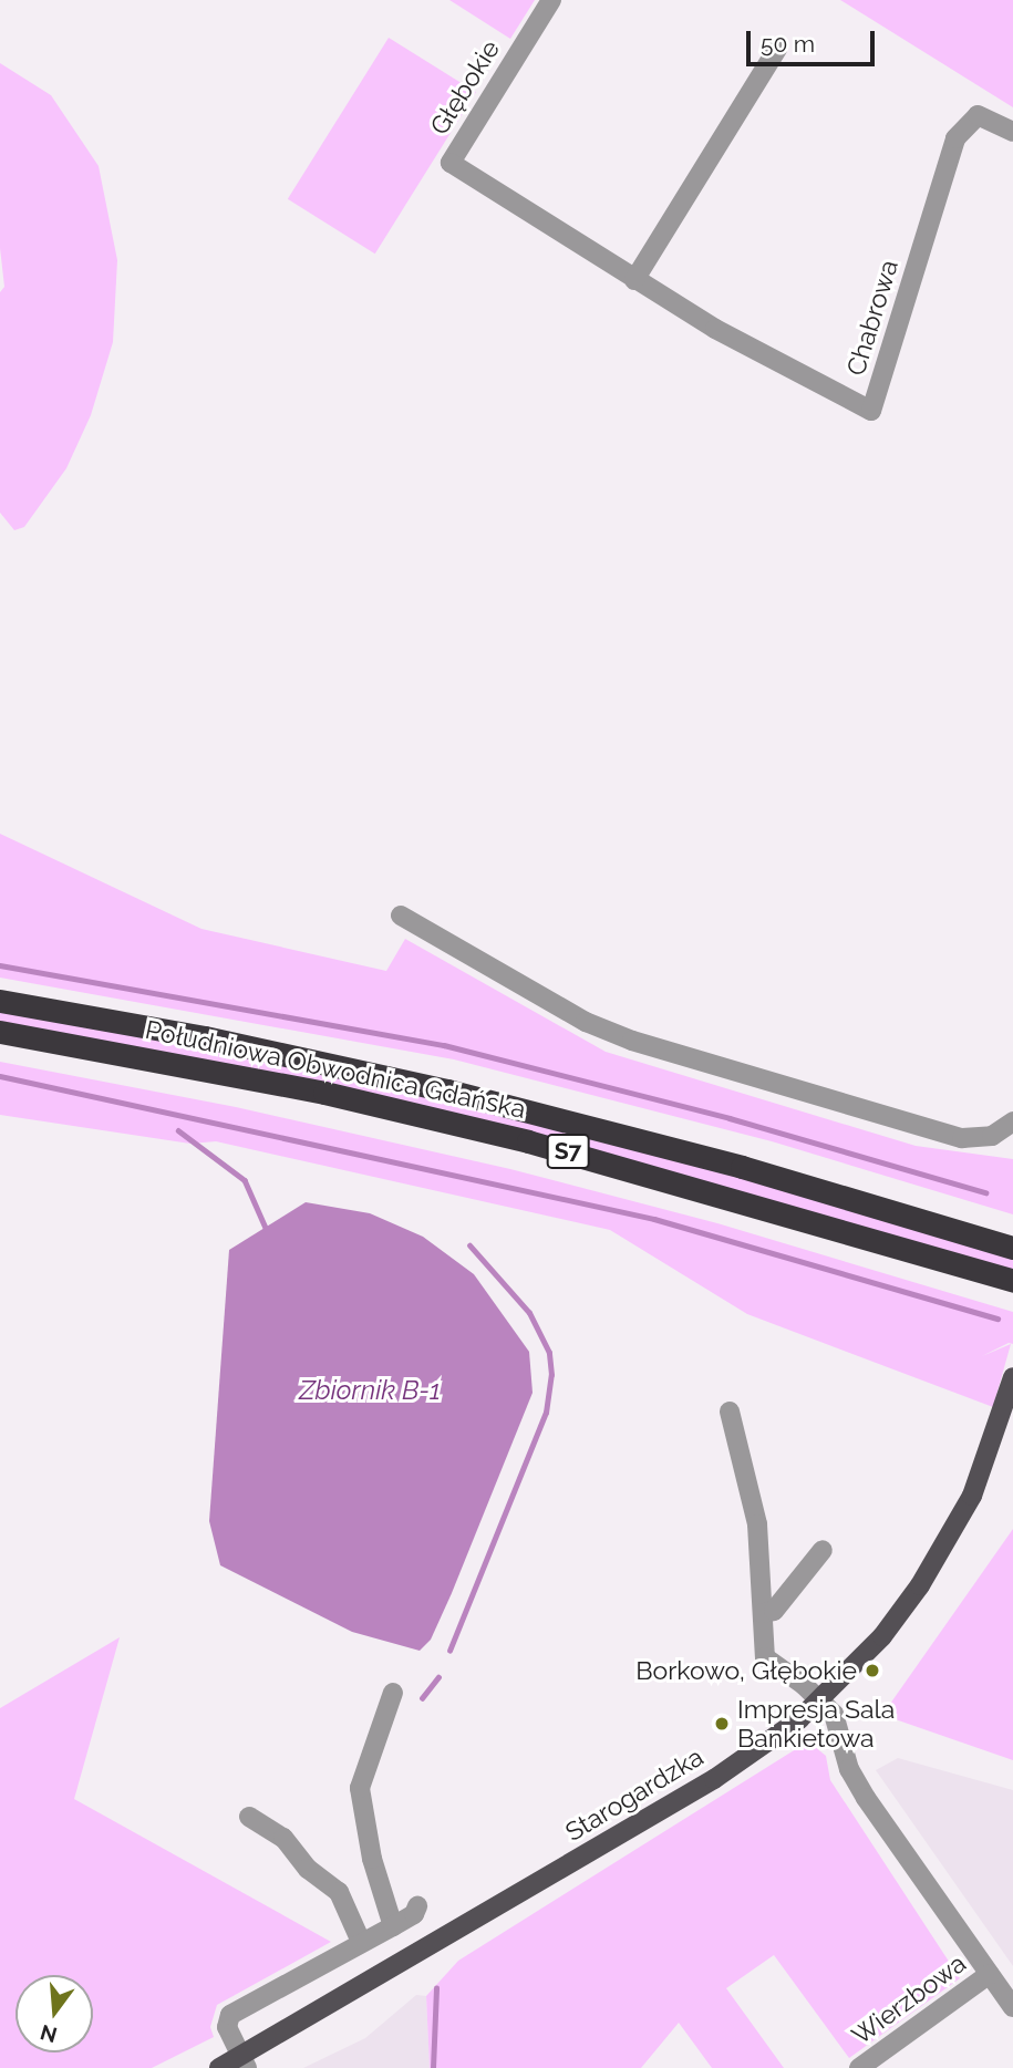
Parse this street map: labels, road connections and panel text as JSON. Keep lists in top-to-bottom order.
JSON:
{
  "streets": {
    "highway": ["Południowa Obwodnica Gdańska", "S7"],
    "main road": ["Starogardzka"],
    "street": ["Głębokie", "Chabrowa", "Wierzbowa"]
  },
  "crossings": [
    ["Głębokie", "Chabrowa"]
  ],
  "water": ["Zbiornik B-1"],
  "places": ["Borkowo, Głębokie", "Impresja Sala Bankietowa"],
  "scale_bar": "50 m",
  "north": "bottom"
}
